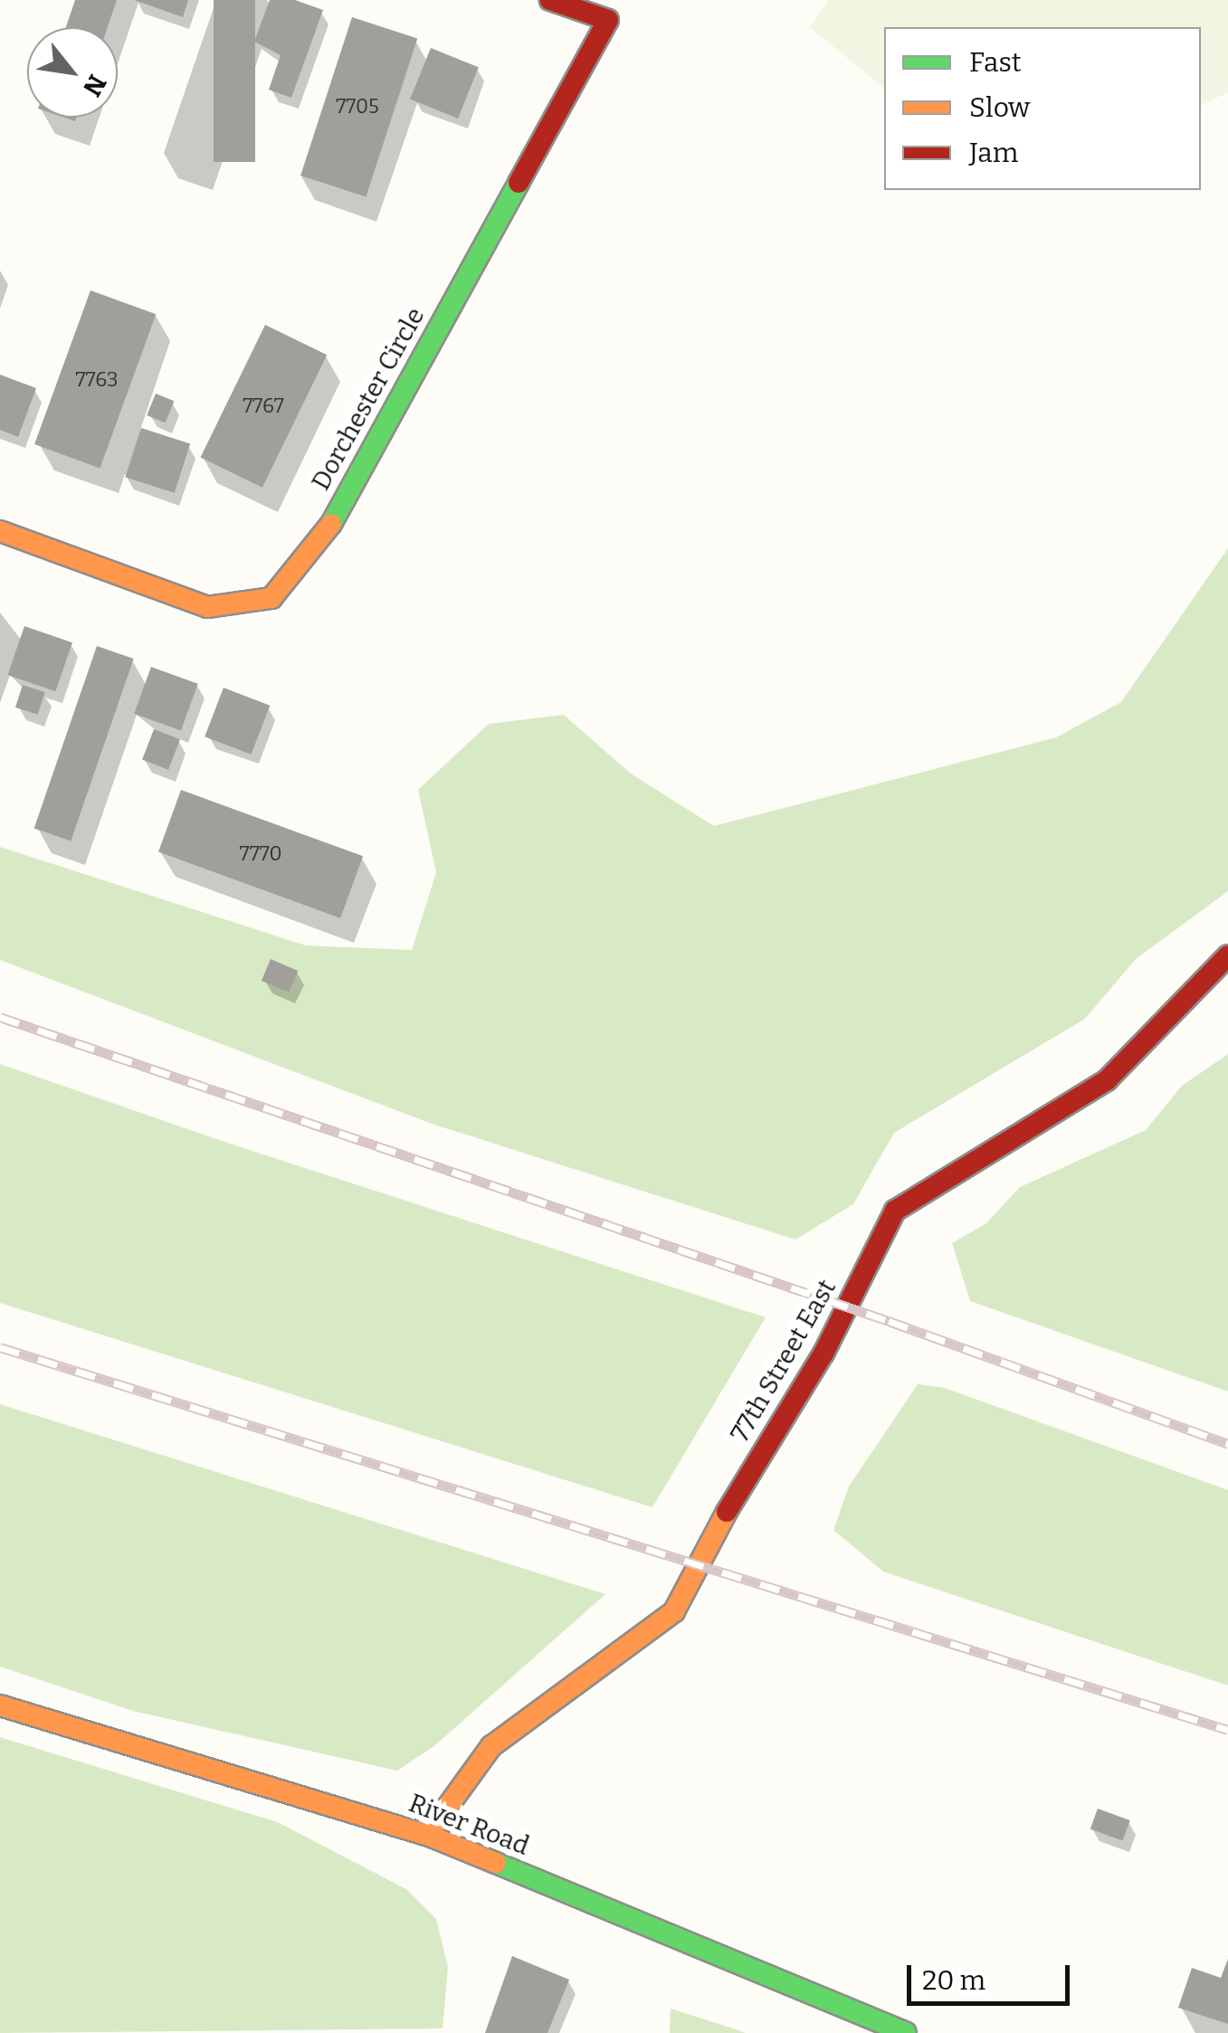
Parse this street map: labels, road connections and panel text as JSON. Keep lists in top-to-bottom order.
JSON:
{
  "streets": {
    "street": ["Dorchester Circle", "77th Street East", "River Road"]
  },
  "crossings": [
    ["77th Street East", "River Road"]
  ],
  "house_numbers": [
    "7705",
    "7763",
    "7767",
    "7770"
  ],
  "legend": ["Fast", "Slow", "Jam"],
  "scale_bar": "20 m",
  "north": "bottom right"
}
